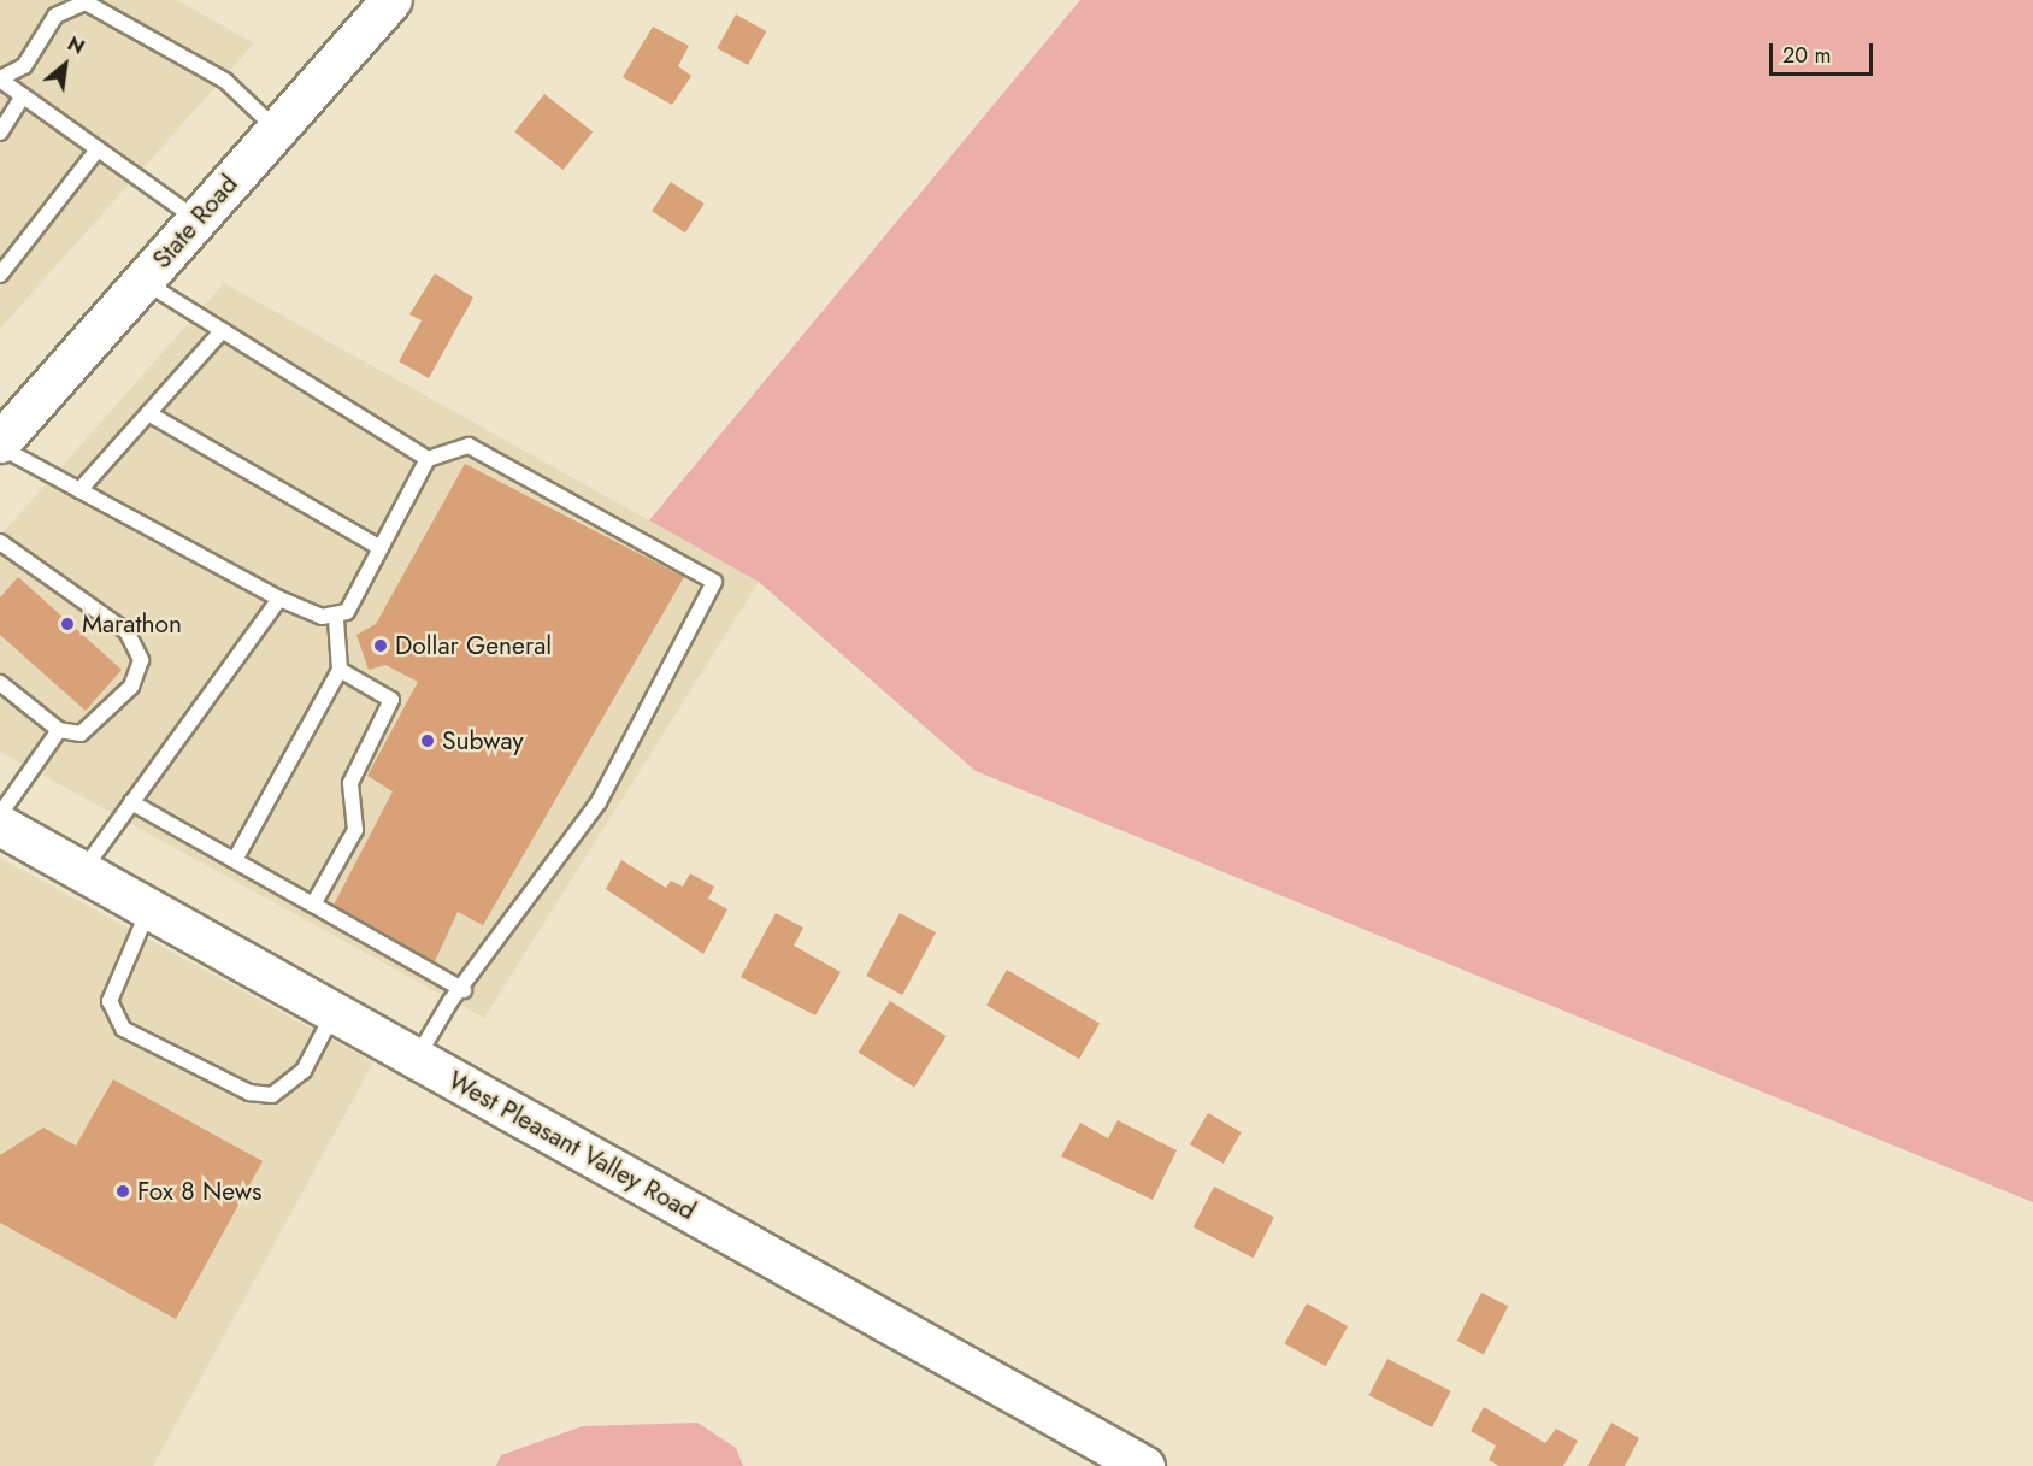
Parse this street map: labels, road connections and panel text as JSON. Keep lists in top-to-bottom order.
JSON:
{
  "streets": {
    "main road": ["State Road", "West Pleasant Valley Road"]
  },
  "places": [
    "Marathon",
    "Dollar General",
    "Subway",
    "Fox 8 News"
  ],
  "scale_bar": "20 m",
  "north": "top right"
}
